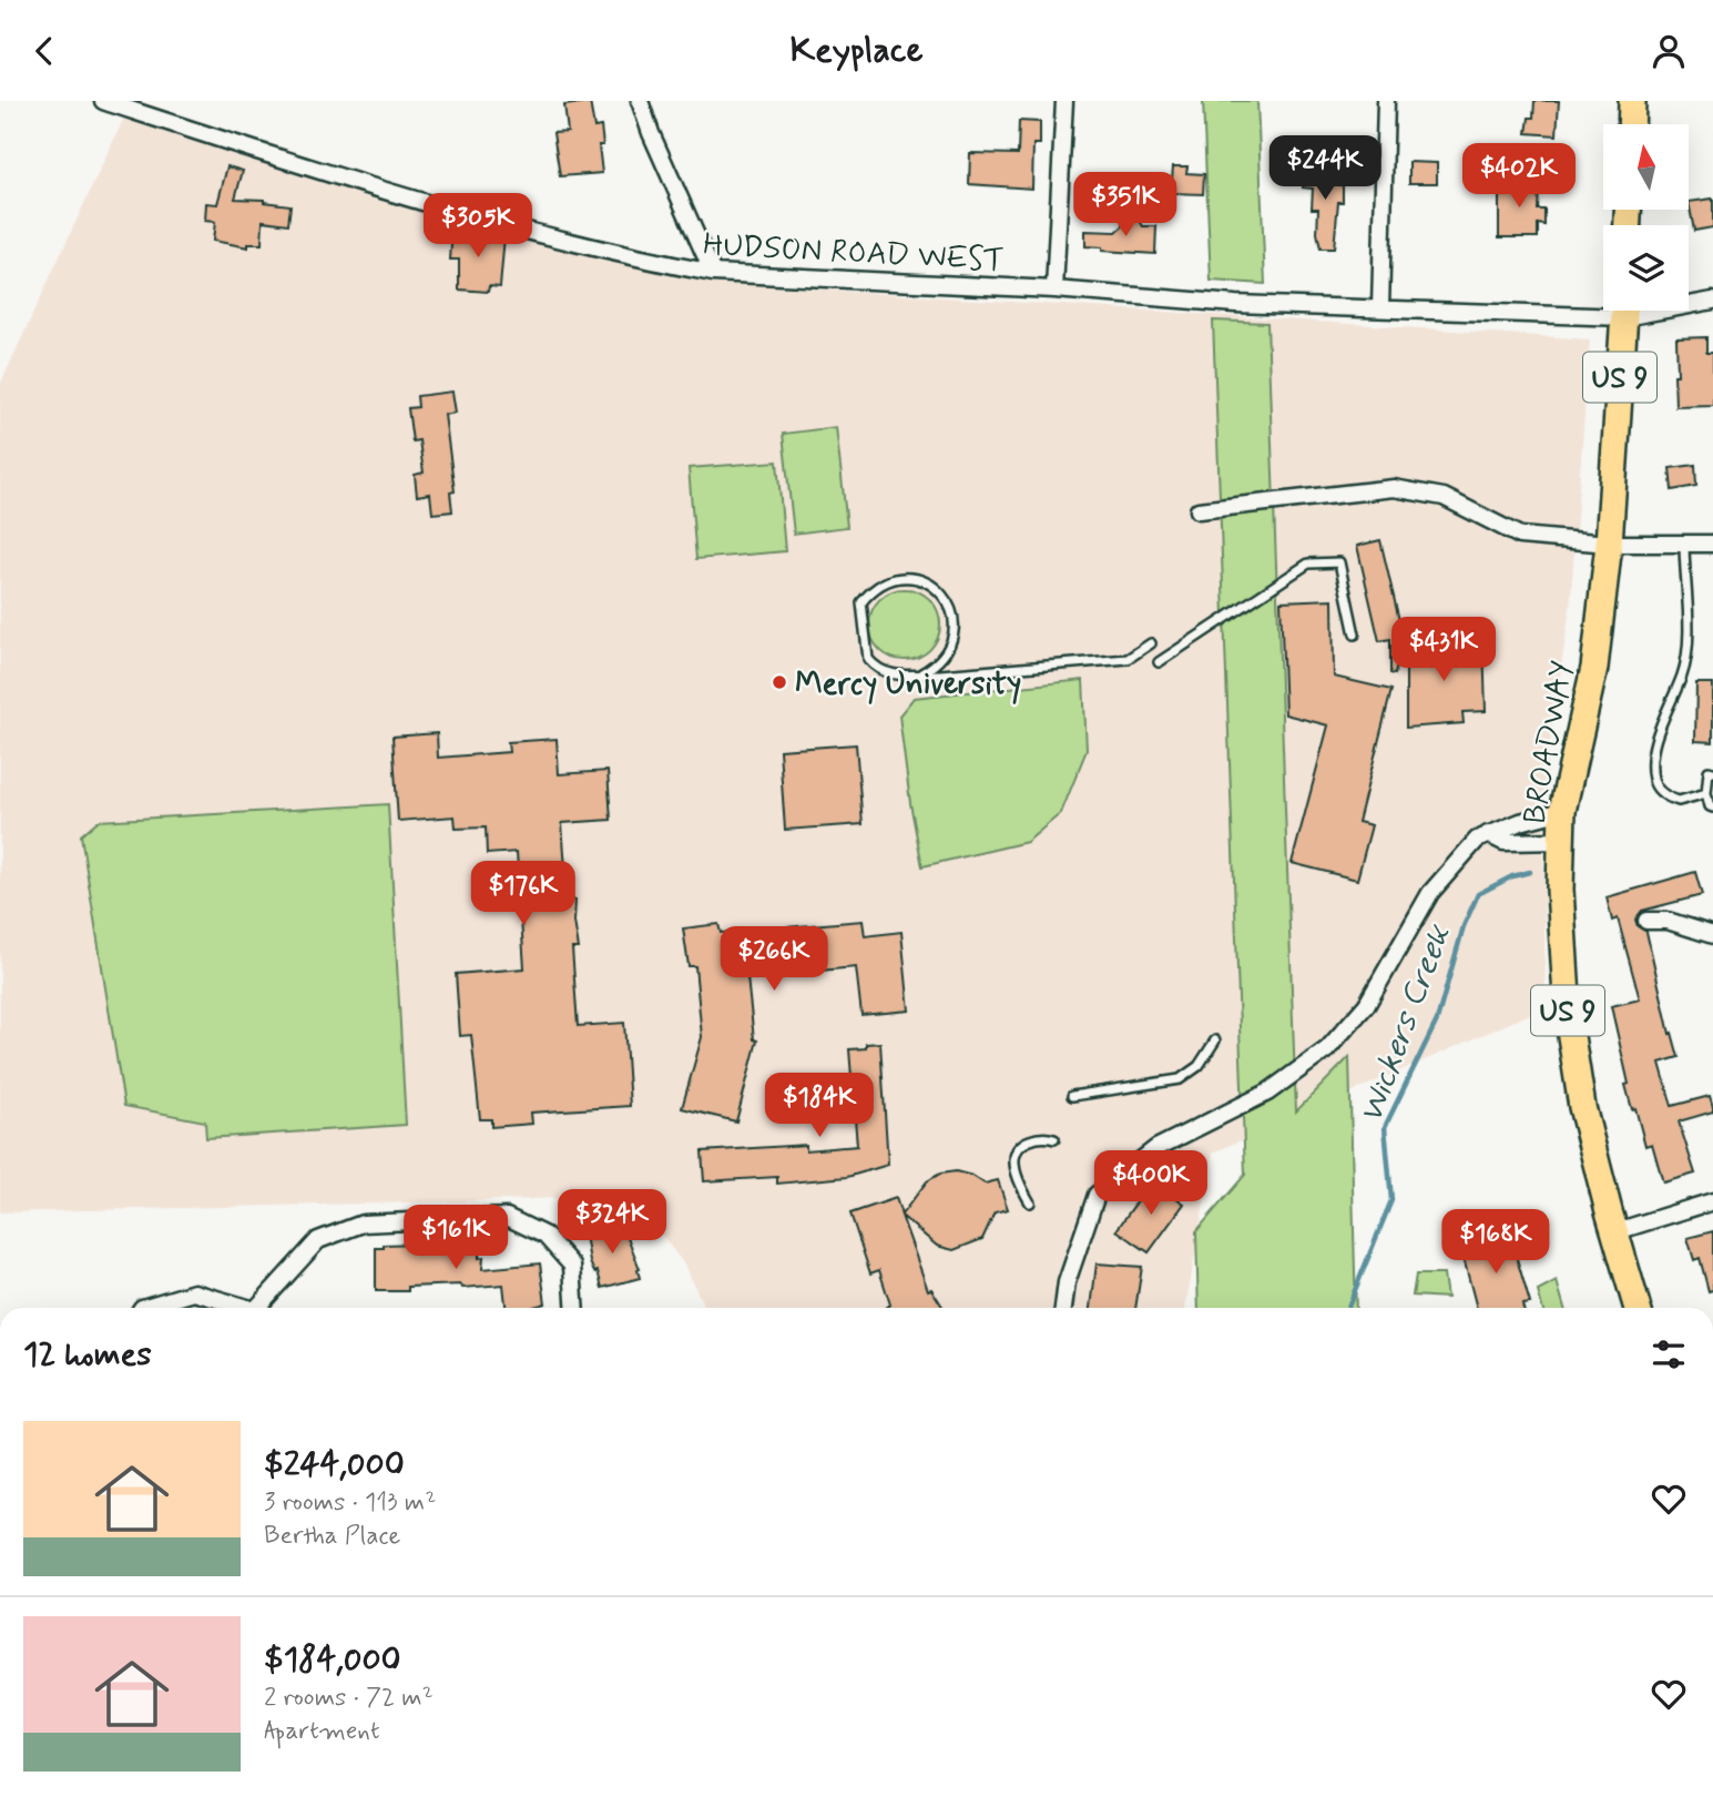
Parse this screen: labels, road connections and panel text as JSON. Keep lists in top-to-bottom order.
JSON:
{
  "streets": {
    "main road": ["US 9", "BROADWAY"],
    "street": ["HUDSON ROAD WEST"]
  },
  "crossings": [
    ["US 9", "BROADWAY"]
  ],
  "water": ["Wickers Creek"],
  "places": ["Mercy University"],
  "north": "top",
  "page": {
    "header": "Keyplace",
    "price": [
      "$244K",
      "$402K",
      "$351K",
      "$305K",
      "$431K",
      "$176K",
      "$266K",
      "$184K",
      "$400K",
      "$324K",
      "$161K",
      "$168K"
    ],
    "heading": "12 homes",
    "list": [
      {
        "name": "$244,000",
        "note": "3 rooms · 113 m² · Bertha Place"
      },
      {
        "name": "$184,000",
        "note": "2 rooms · 72 m² · Apartment"
      }
    ]
  }
}
